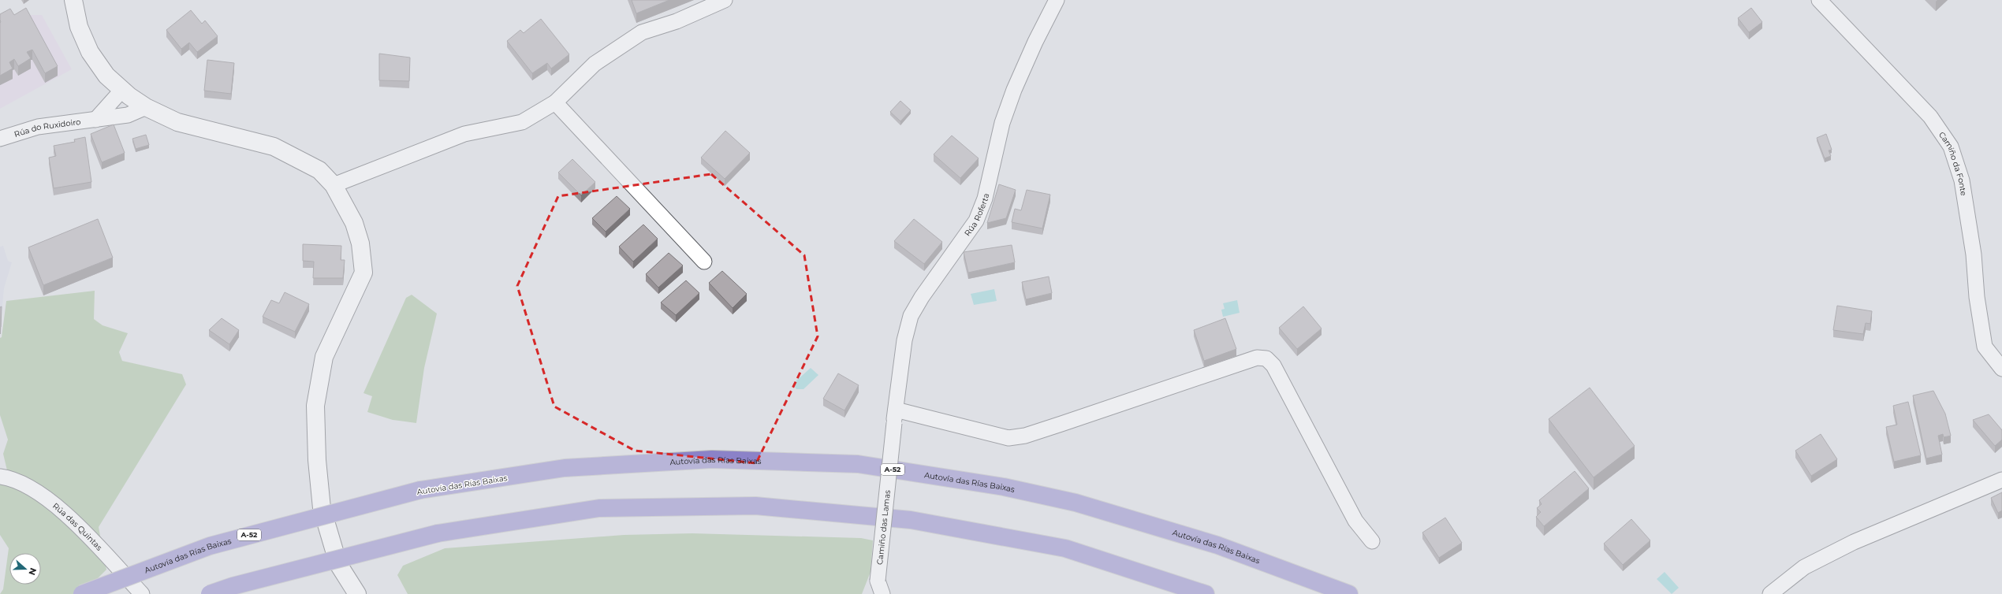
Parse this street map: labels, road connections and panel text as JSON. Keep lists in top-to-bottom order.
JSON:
{
  "streets": {
    "highway": ["Autovía das Rías Baixas", "A-52"],
    "street": [
      "Rúa do Ruxidoiro",
      "Camiño da Fonte",
      "Rúa Roferta",
      "Rúa das Quintas",
      "Camiño das Lamas"
    ]
  },
  "crossings": [
    ["Rúa Roferta", "Camiño das Lamas"]
  ],
  "north": "right"
}
